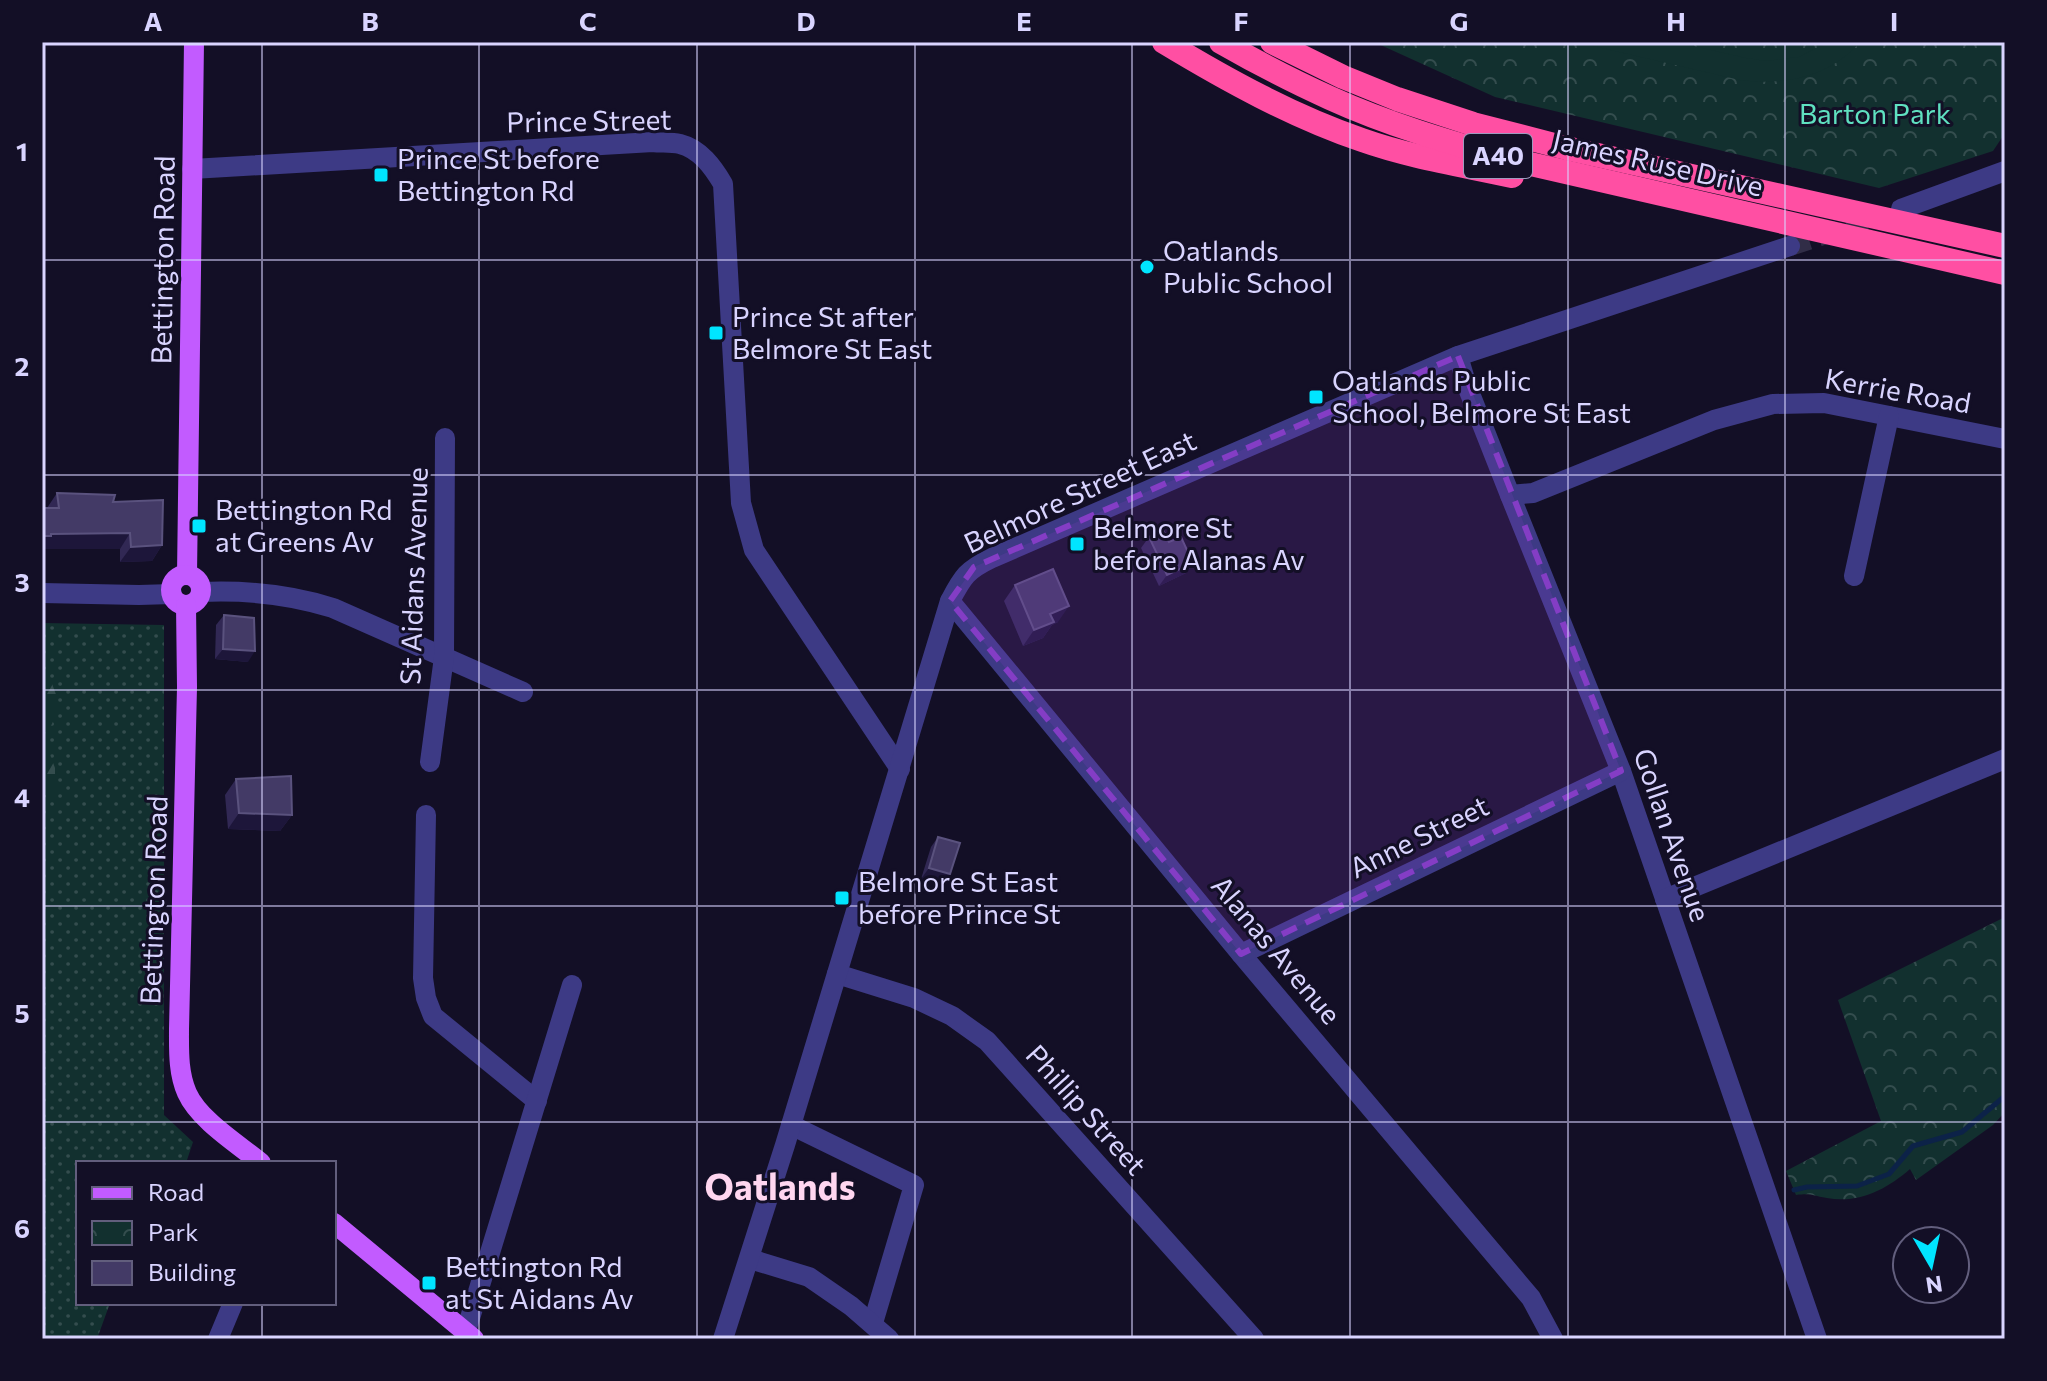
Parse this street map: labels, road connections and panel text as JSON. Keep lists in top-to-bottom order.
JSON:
{
  "streets": {
    "highway": ["A40", "James Ruse Drive"],
    "main road": ["Bettington Road"],
    "street": [
      "Prince Street",
      "Kerrie Road",
      "Belmore Street East",
      "St Aidans Avenue",
      "Gollan Avenue",
      "Anne Street",
      "Alanas Avenue",
      "Phillip Street"
    ]
  },
  "crossings": [
    ["Prince Street", "Bettington Road"],
    ["Prince Street", "Belmore Street East"],
    ["James Ruse Drive", "Belmore Street East"],
    ["Kerrie Road", "Gollan Avenue"],
    ["Belmore Street East", "Gollan Avenue"],
    ["Belmore Street East", "Alanas Avenue"],
    ["Belmore Street East", "Phillip Street"],
    ["Gollan Avenue", "Anne Street"],
    ["Anne Street", "Alanas Avenue"]
  ],
  "districts": ["Oatlands"],
  "parks": ["Barton Park"],
  "places": {
    "transit": [
      "Prince St before Bettington Rd",
      "Prince St after Belmore St East",
      "Oatlands Public School, Belmore St East",
      "Bettington Rd at Greens Av",
      "Belmore St before Alanas Av",
      "Belmore St East before Prince St",
      "Bettington Rd at St Aidans Av"
    ],
    "other": ["Oatlands Public School"]
  },
  "legend": ["Road", "Park", "Building"],
  "north": "bottom",
  "grid": {
    "columns": [
      "A",
      "B",
      "C",
      "D",
      "E",
      "F",
      "G",
      "H",
      "I"
    ],
    "rows": [
      "1",
      "2",
      "3",
      "4",
      "5",
      "6"
    ]
  }
}
